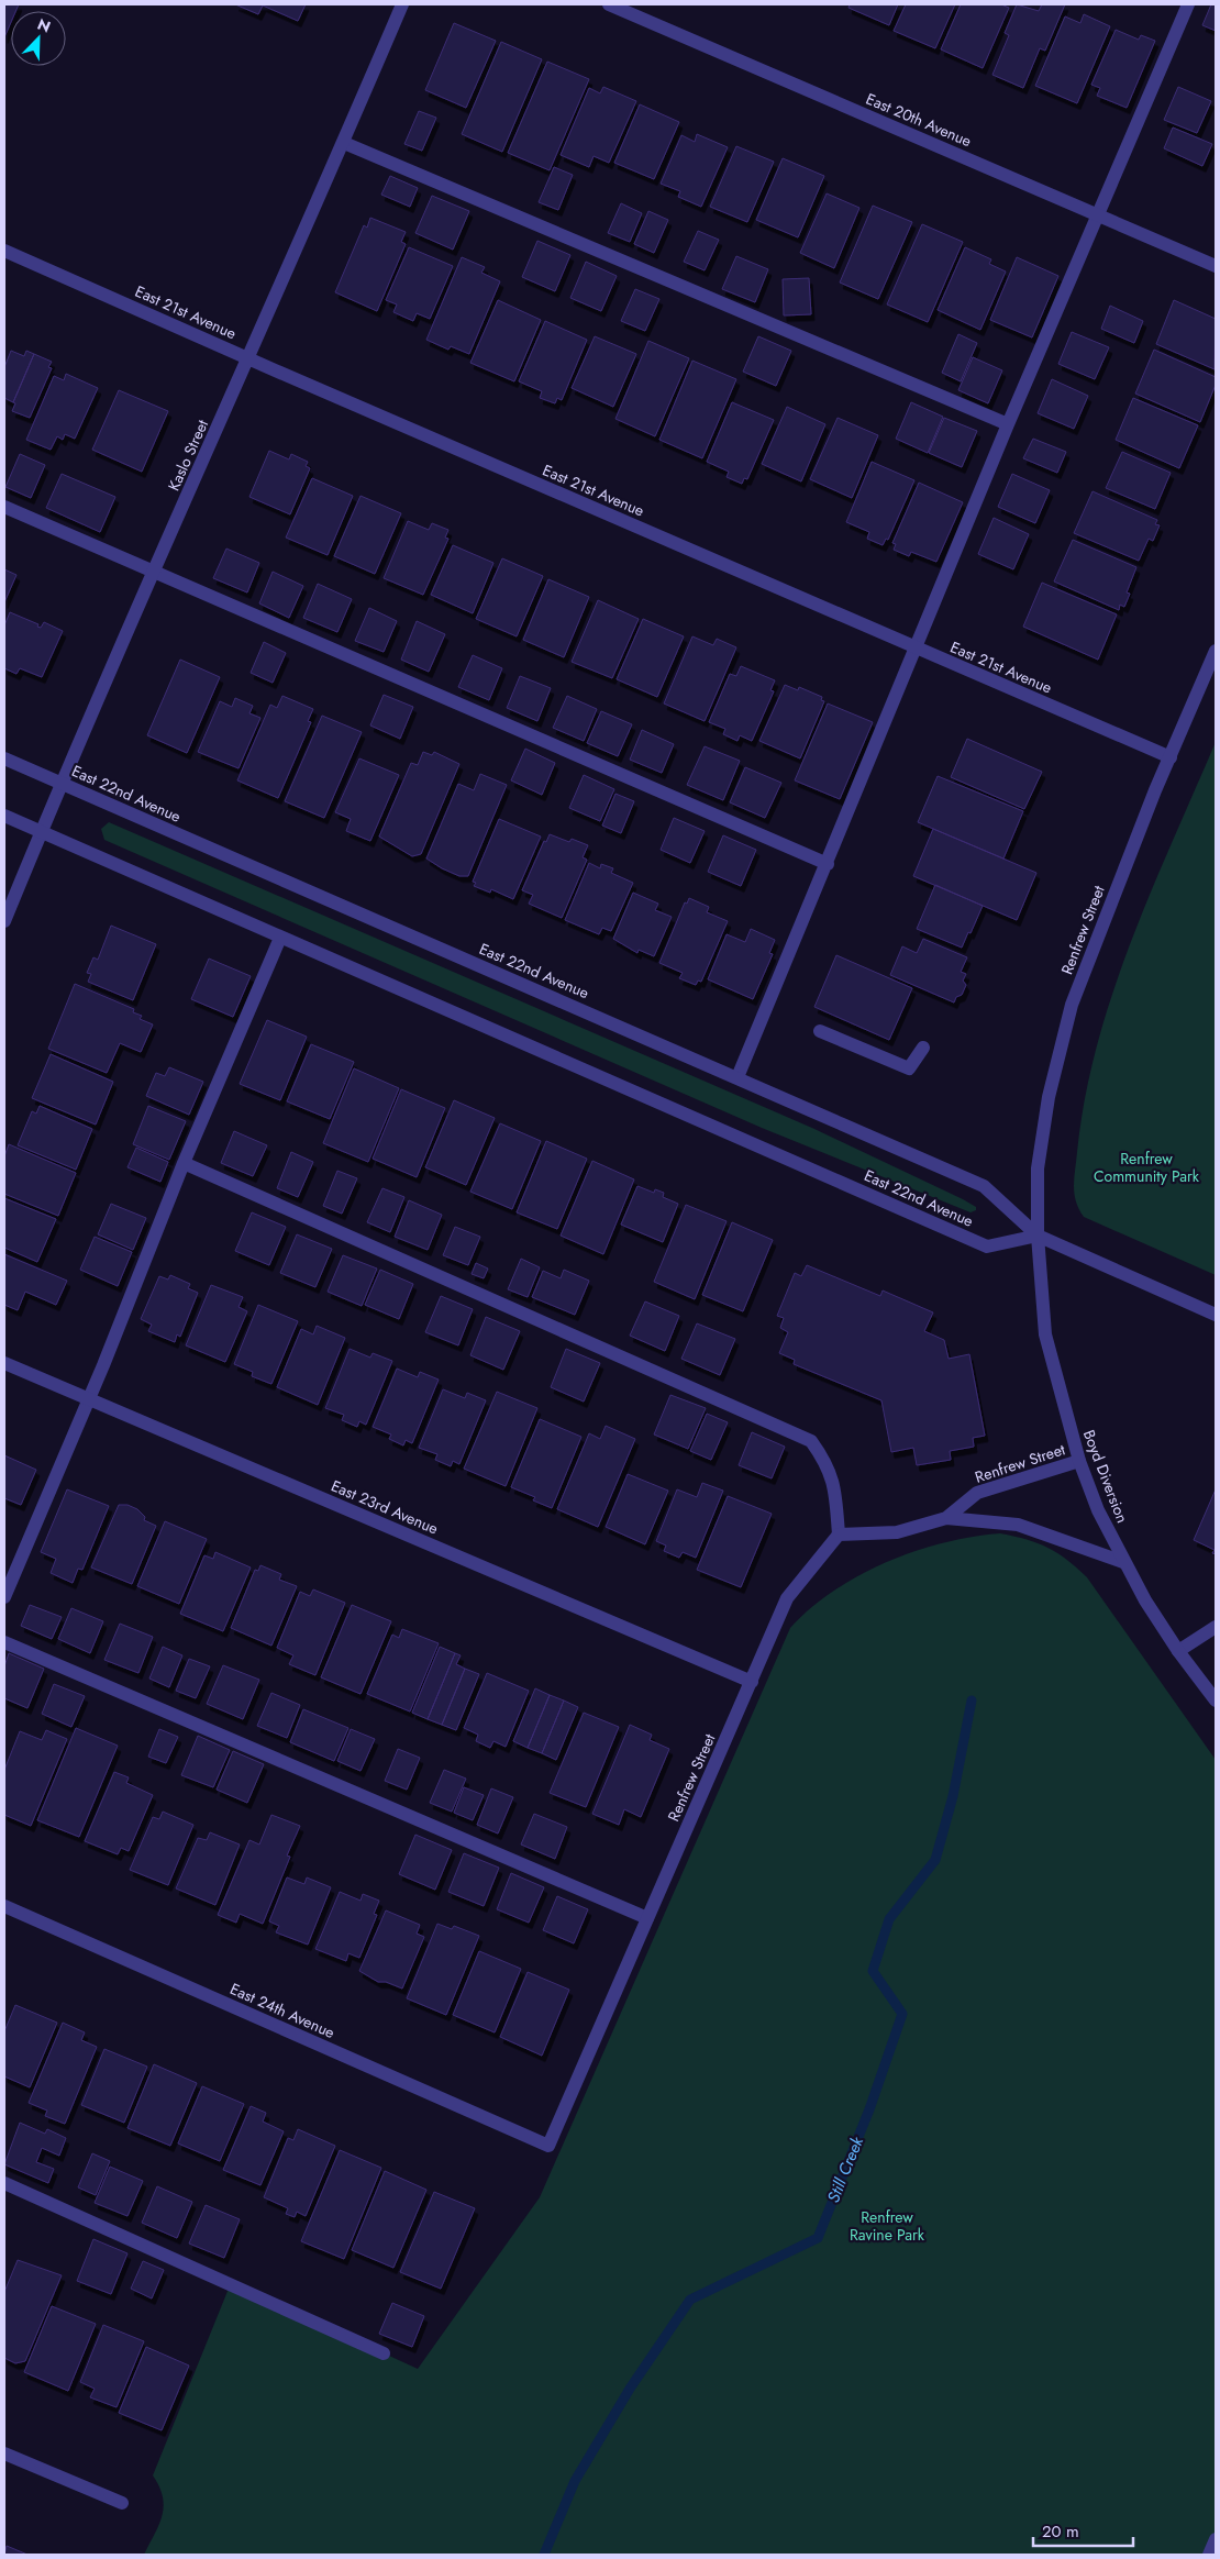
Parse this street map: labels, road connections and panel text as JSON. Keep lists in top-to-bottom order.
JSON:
{
  "streets": {
    "street": [
      "East 20th Avenue",
      "East 21st Avenue",
      "Kaslo Street",
      "East 22nd Avenue",
      "Renfrew Street",
      "Boyd Diversion",
      "East 23rd Avenue",
      "East 24th Avenue"
    ]
  },
  "crossings": [
    ["East 21st Avenue", "Kaslo Street"],
    ["East 21st Avenue", "Renfrew Street"],
    ["Kaslo Street", "East 22nd Avenue"],
    ["East 22nd Avenue", "Renfrew Street"],
    ["East 22nd Avenue", "Boyd Diversion"],
    ["Renfrew Street", "Boyd Diversion"],
    ["Renfrew Street", "East 23rd Avenue"],
    ["Renfrew Street", "East 24th Avenue"]
  ],
  "water": ["Still Creek"],
  "parks": ["Renfrew Community Park", "Renfrew Ravine Park"],
  "scale_bar": "20 m",
  "north": "top right"
}
